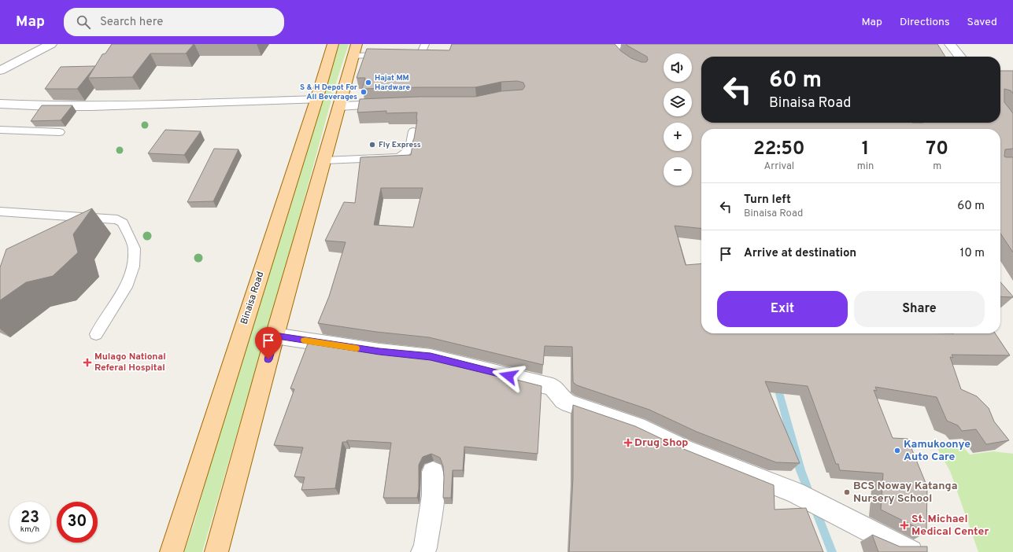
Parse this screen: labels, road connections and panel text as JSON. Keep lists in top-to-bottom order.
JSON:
{
  "streets": {
    "main road": ["Binaisa Road"]
  },
  "places": {
    "other": [
      "Hajat MM Hardware",
      "S & H Depot For All Beverages",
      "Fly Express",
      "Kamukoonye Auto Care",
      "BCS Noway Katanga Nursery School"
    ],
    "health": ["Mulago National Referal Hospital", "Drug Shop", "St. Michael Medical Center"]
  },
  "page": {
    "header": "Map",
    "search": "Search here",
    "nav": ["Map", "Directions", "Saved"],
    "map_buttons": ["+", "−"],
    "turn": ["60 m", "Binaisa Road"],
    "eta": [
      "22:50",
      "Arrival",
      "1",
      "min",
      "70",
      "m"
    ],
    "list": [
      {
        "name": "Turn left",
        "note": "Binaisa Road",
        "value": "60 m"
      },
      {
        "name": "Arrive at destination",
        "value": "10 m"
      }
    ],
    "buttons": ["Exit", "Share"],
    "speed": "23 km/h",
    "limit": "30"
  }
}
